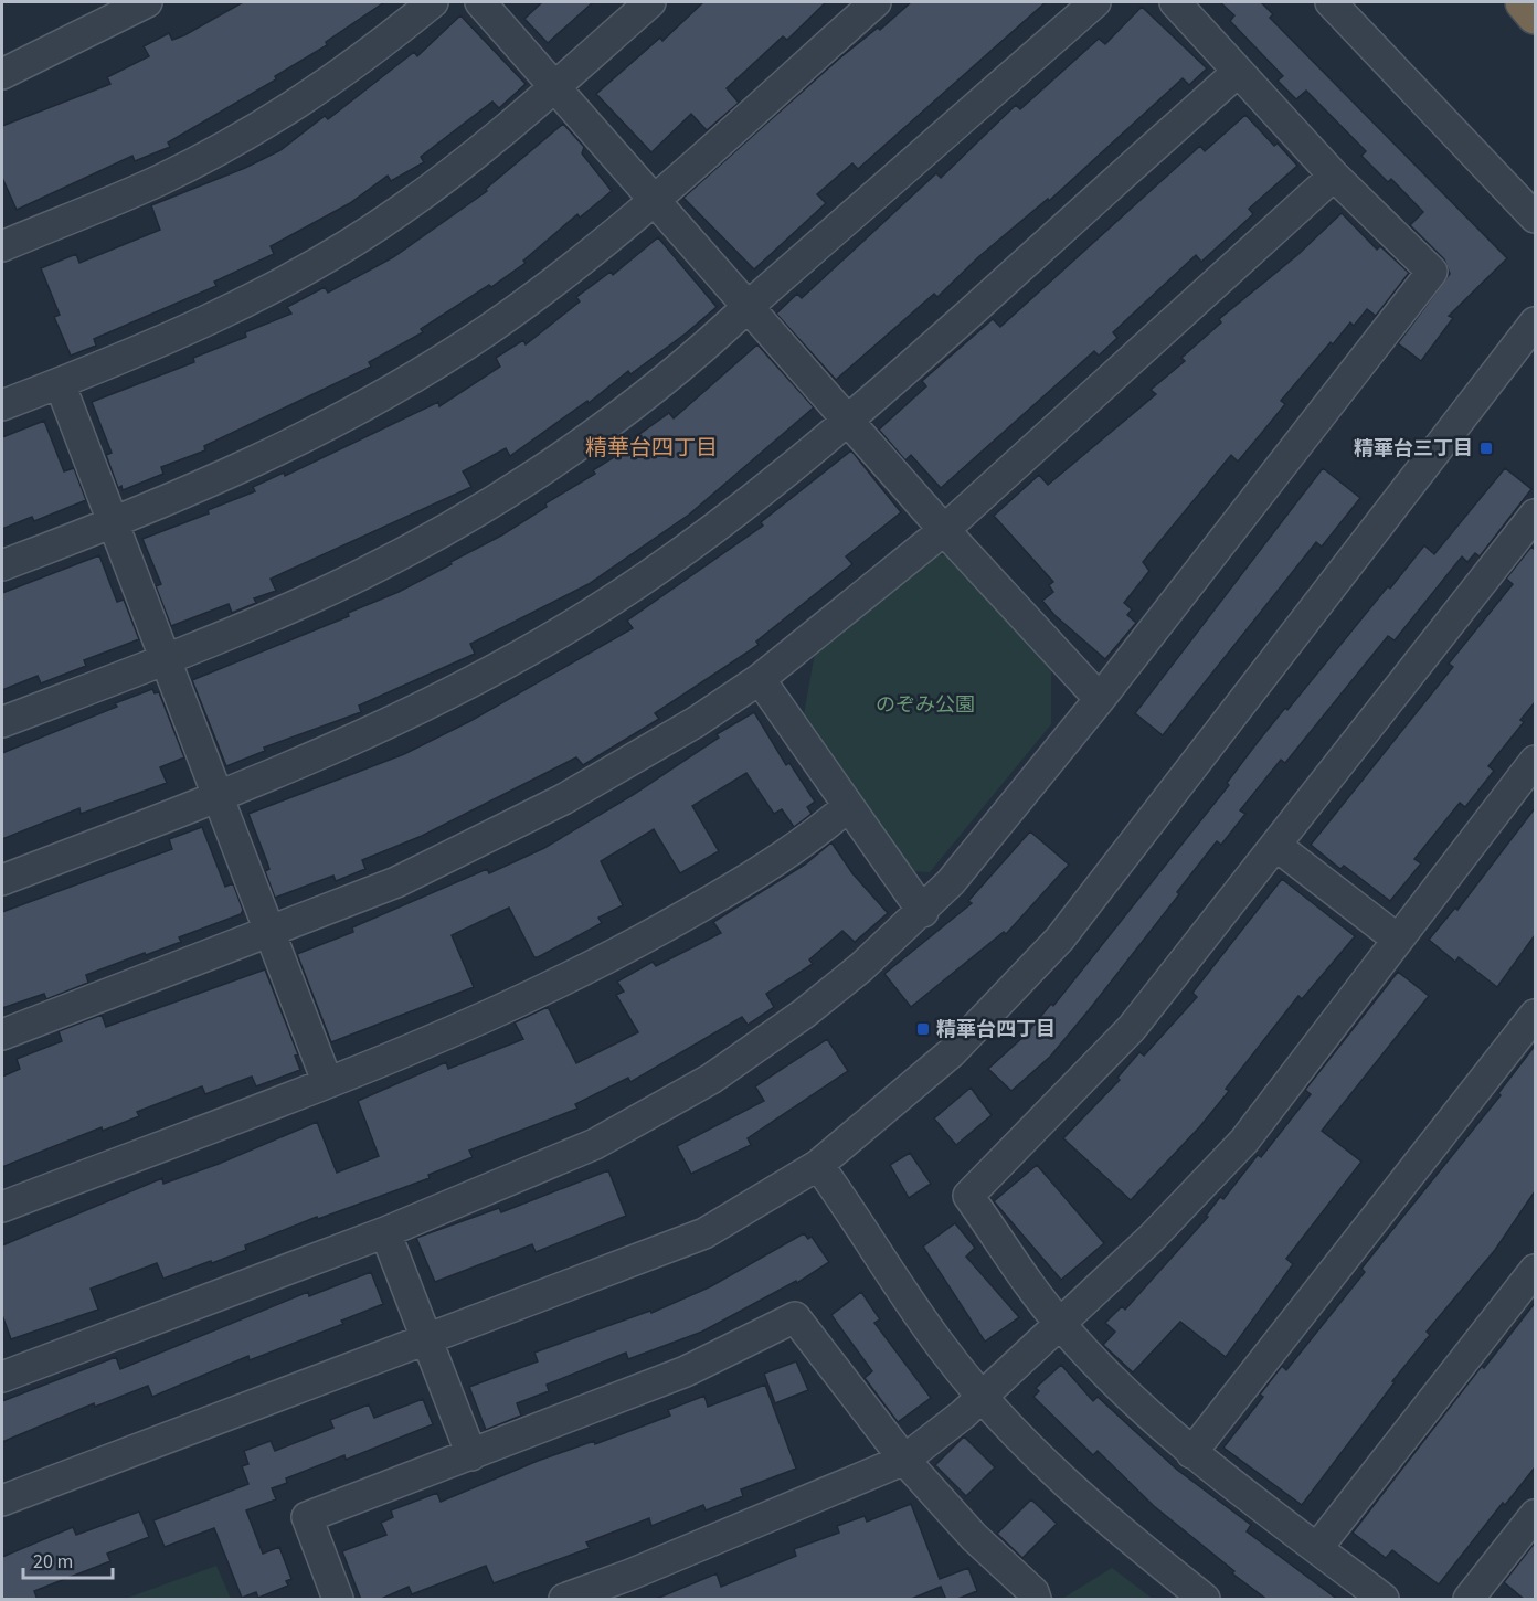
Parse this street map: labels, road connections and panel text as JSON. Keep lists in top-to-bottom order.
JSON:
{
  "districts": ["精華台四丁目"],
  "parks": ["のぞみ公園"],
  "places": {
    "transit": ["精華台三丁目", "精華台四丁目"]
  },
  "scale_bar": "20 m"
}
